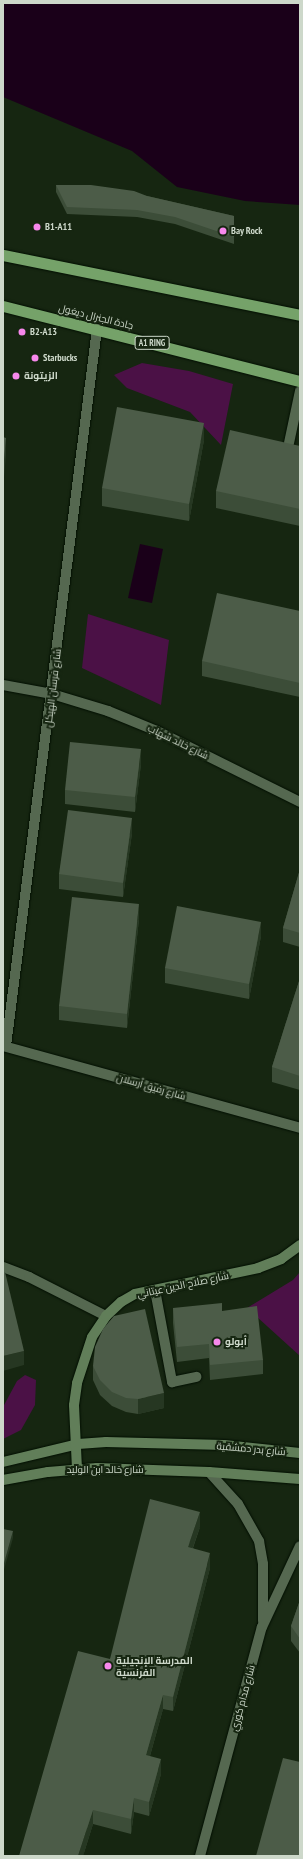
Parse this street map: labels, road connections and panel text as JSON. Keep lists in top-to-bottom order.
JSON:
{
  "streets": {
    "highway": ["جادة الجنرال ديغول", "A1 RING"],
    "main road": ["شارع صلاح الدين عيتاني", "شارع بدر دمشقية", "شارع خالد ابن الوليد"],
    "street": [
      "شارع فرسان الهيكل",
      "شارع خالد شهاب",
      "شارع رفيق أرسلان",
      "شارع مدام كوري"
    ]
  },
  "crossings": [
    ["جادة الجنرال ديغول", "شارع فرسان الهيكل"],
    ["شارع فرسان الهيكل", "شارع خالد شهاب"],
    ["شارع فرسان الهيكل", "شارع رفيق أرسلان"],
    ["شارع صلاح الدين عيتاني", "شارع بدر دمشقية"],
    ["شارع صلاح الدين عيتاني", "شارع خالد ابن الوليد"]
  ],
  "places": [
    "B1-A11",
    "Bay Rock",
    "B2-A13",
    "Starbucks",
    "الزيتونة",
    "أبولو",
    "المدرسة الإنجيلية الفرنسية"
  ]
}
